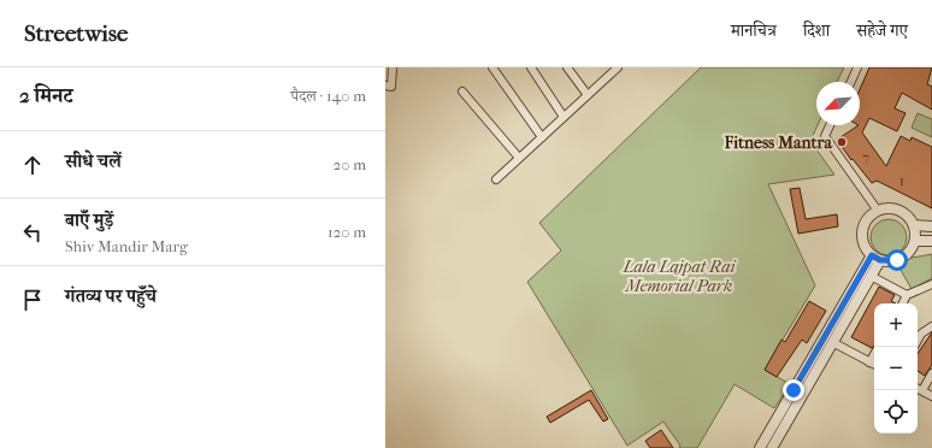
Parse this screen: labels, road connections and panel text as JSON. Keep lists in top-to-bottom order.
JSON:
{
  "parks": ["Lala Lajpat Rai Memorial Park"],
  "places": ["Fitness Mantra"],
  "house_numbers": ["7", "1"],
  "north": "bottom left",
  "page": {
    "header": "Streetwise",
    "nav": ["मानचित्र", "दिशा", "सहेजे गए"],
    "heading": ["2 मिनट", "पैदल · 140 m"],
    "list": [
      ["सीधे चलें", "20 m"],
      ["बाएँ मुड़ें", "Shiv Mandir Marg", "120 m"],
      "गंतव्य पर पहुँचे"
    ],
    "map_buttons": ["+", "−"]
  }
}
